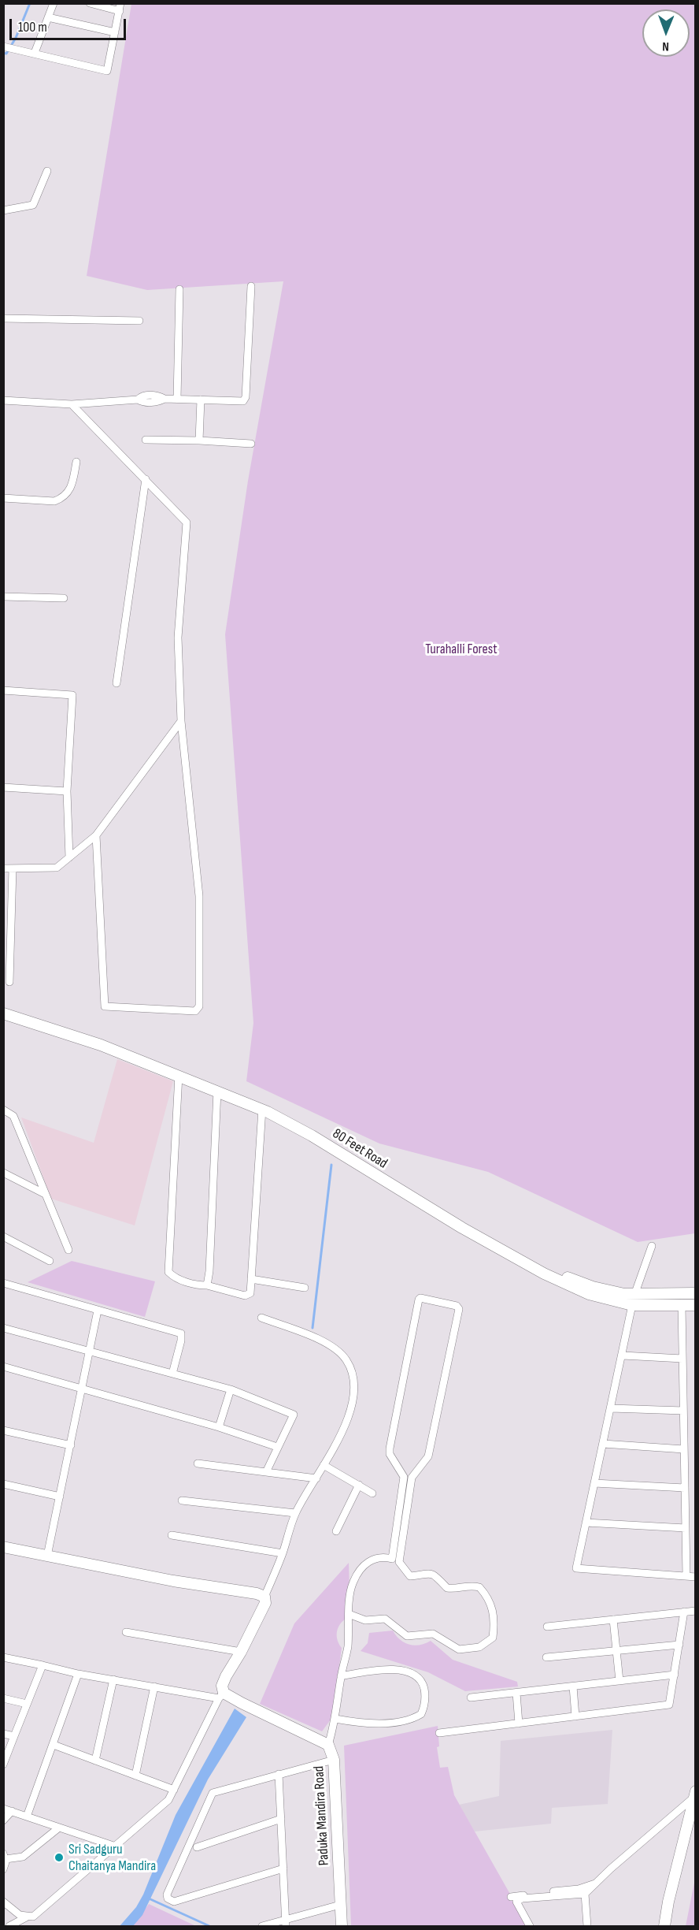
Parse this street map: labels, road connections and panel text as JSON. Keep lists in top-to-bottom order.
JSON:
{
  "streets": {
    "main road": ["80 Feet Road", "Paduka Mandira Road"]
  },
  "parks": ["Turahalli Forest"],
  "places": ["Sri Sadguru Chaitanya Mandira"],
  "scale_bar": "100 m",
  "north": "bottom"
}
